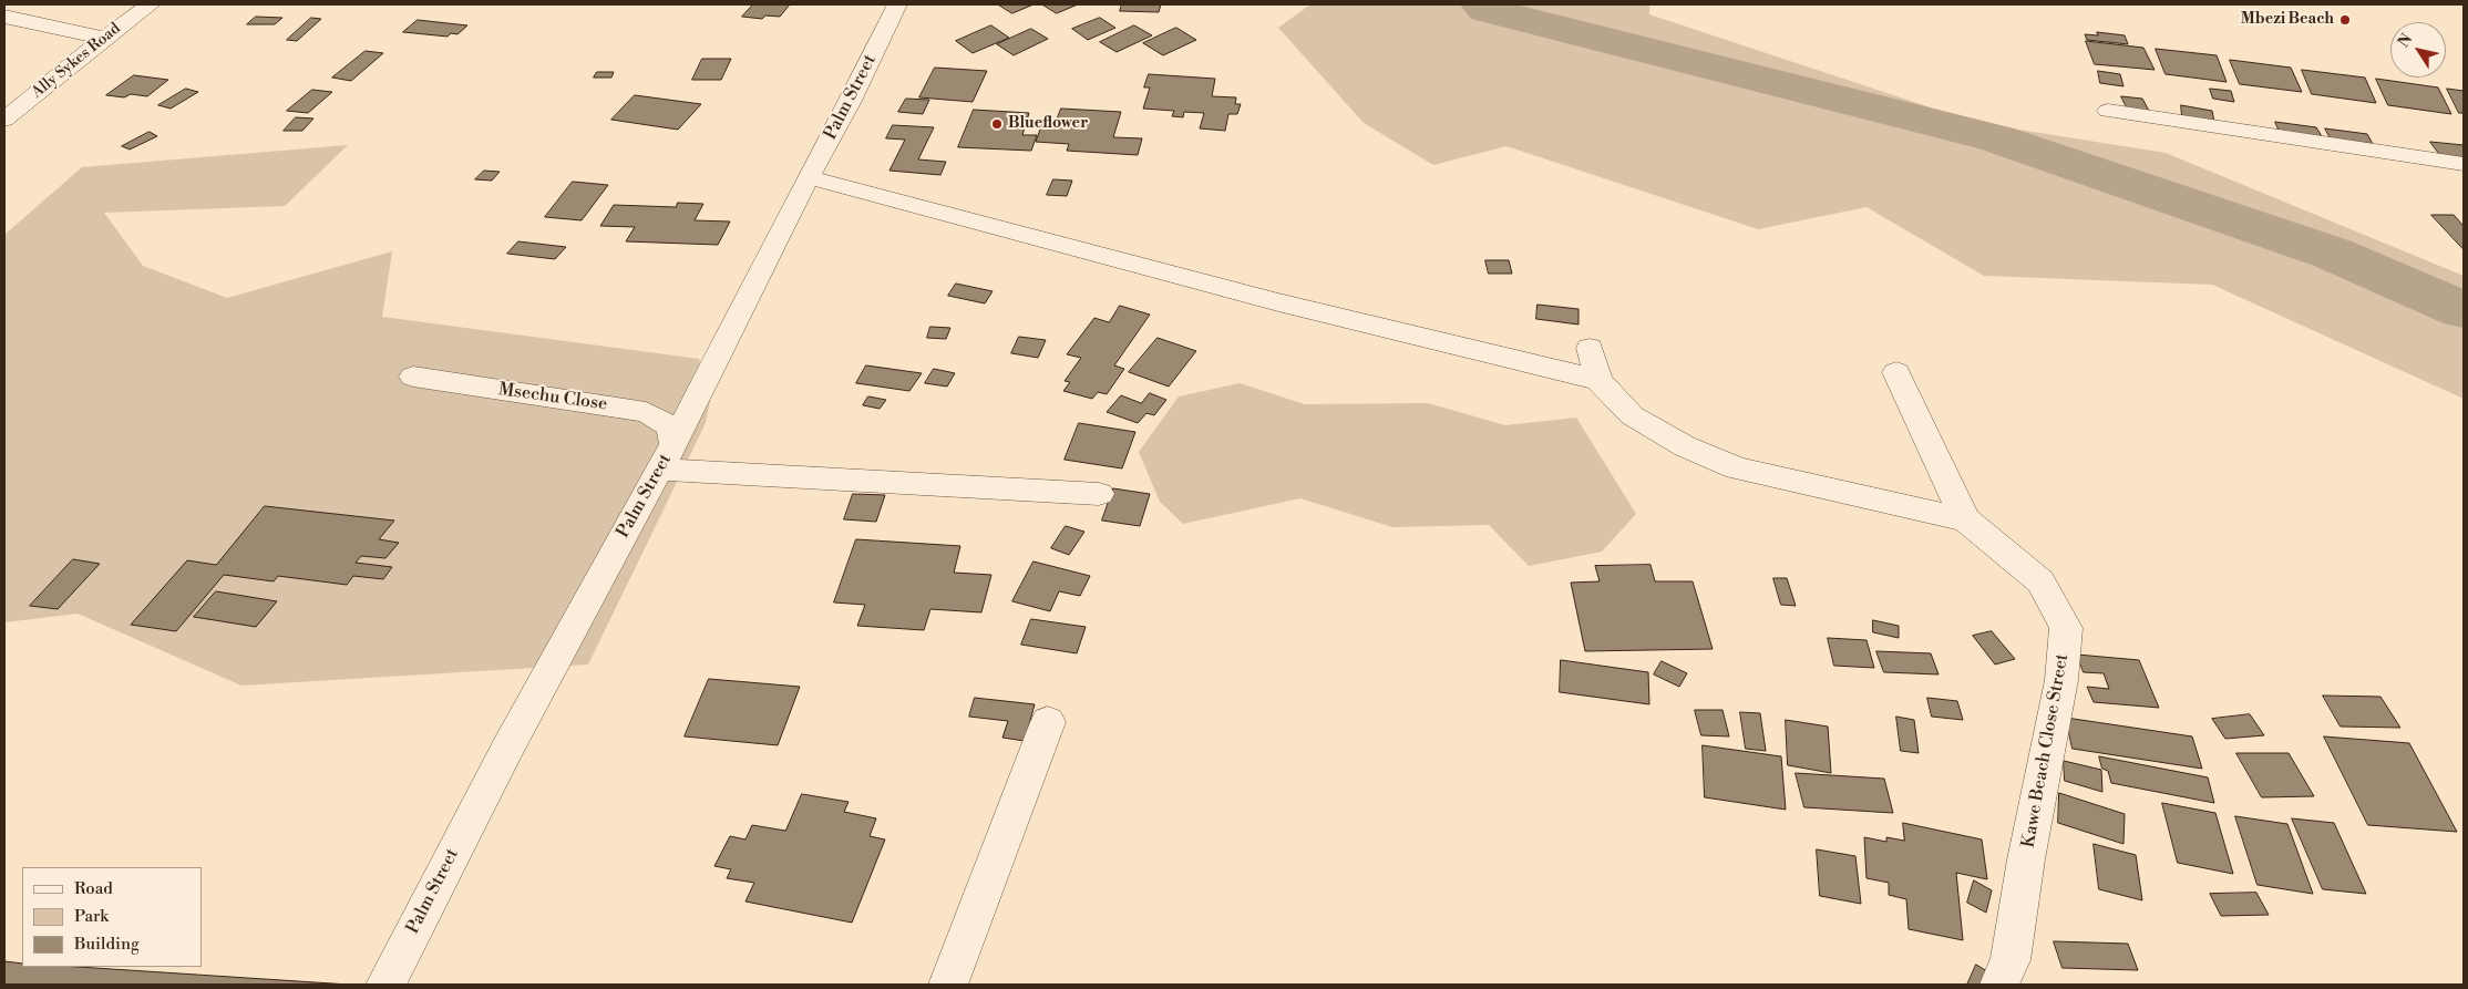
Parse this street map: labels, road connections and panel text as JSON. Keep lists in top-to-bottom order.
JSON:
{
  "streets": {
    "street": [
      "Ally Sykes Road",
      "Palm Street",
      "Msechu Close",
      "Kawe Beach Close Street"
    ]
  },
  "crossings": [
    ["Palm Street", "Msechu Close"]
  ],
  "places": ["Mbezi Beach", "Blueflower"],
  "legend": ["Road", "Park", "Building"],
  "north": "top left"
}
